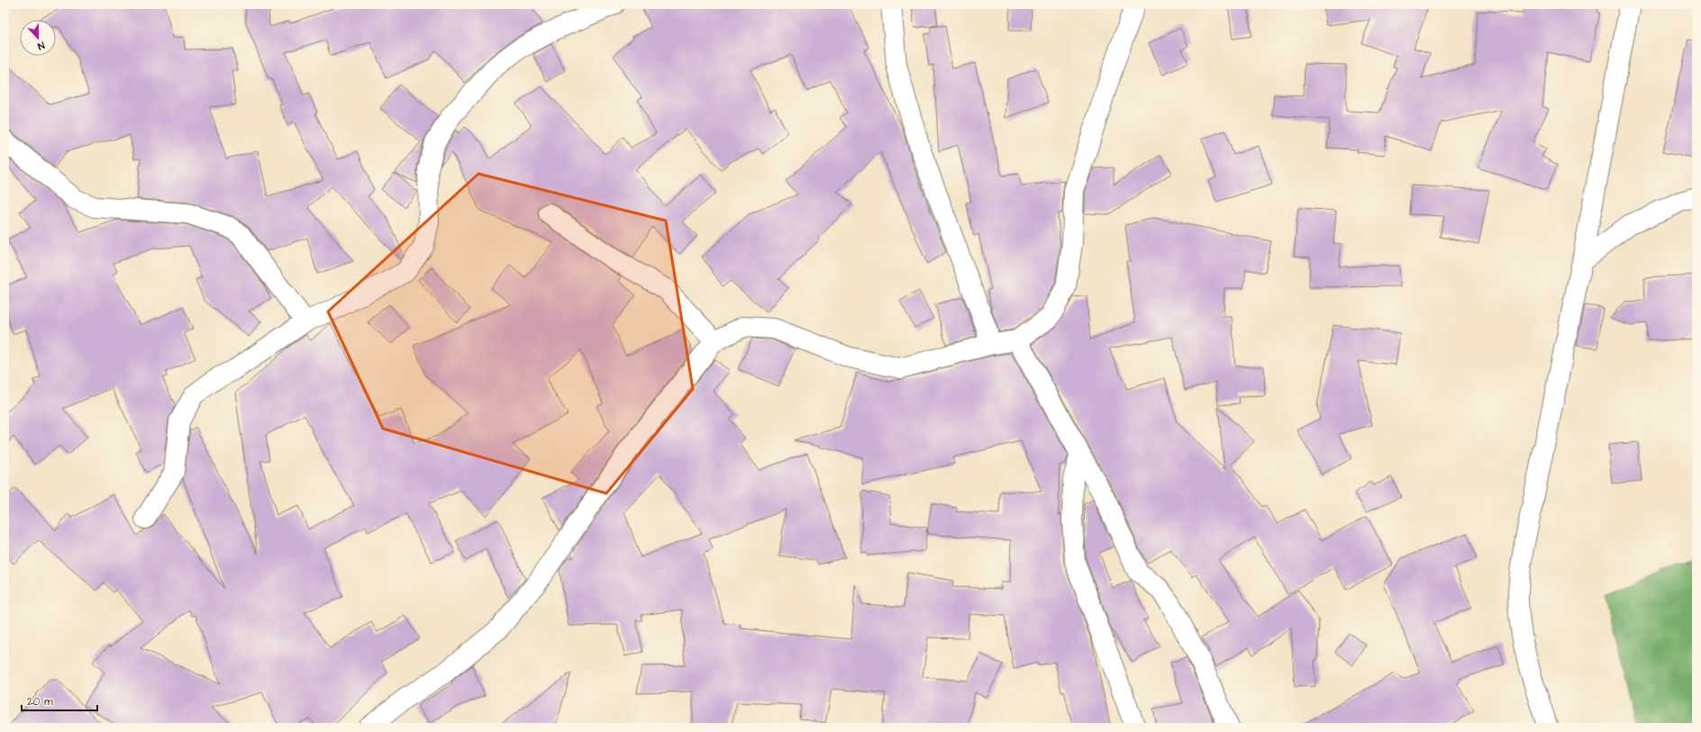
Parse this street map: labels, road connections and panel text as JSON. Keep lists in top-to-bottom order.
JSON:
{
  "scale_bar": "20 m",
  "north": "bottom"
}
